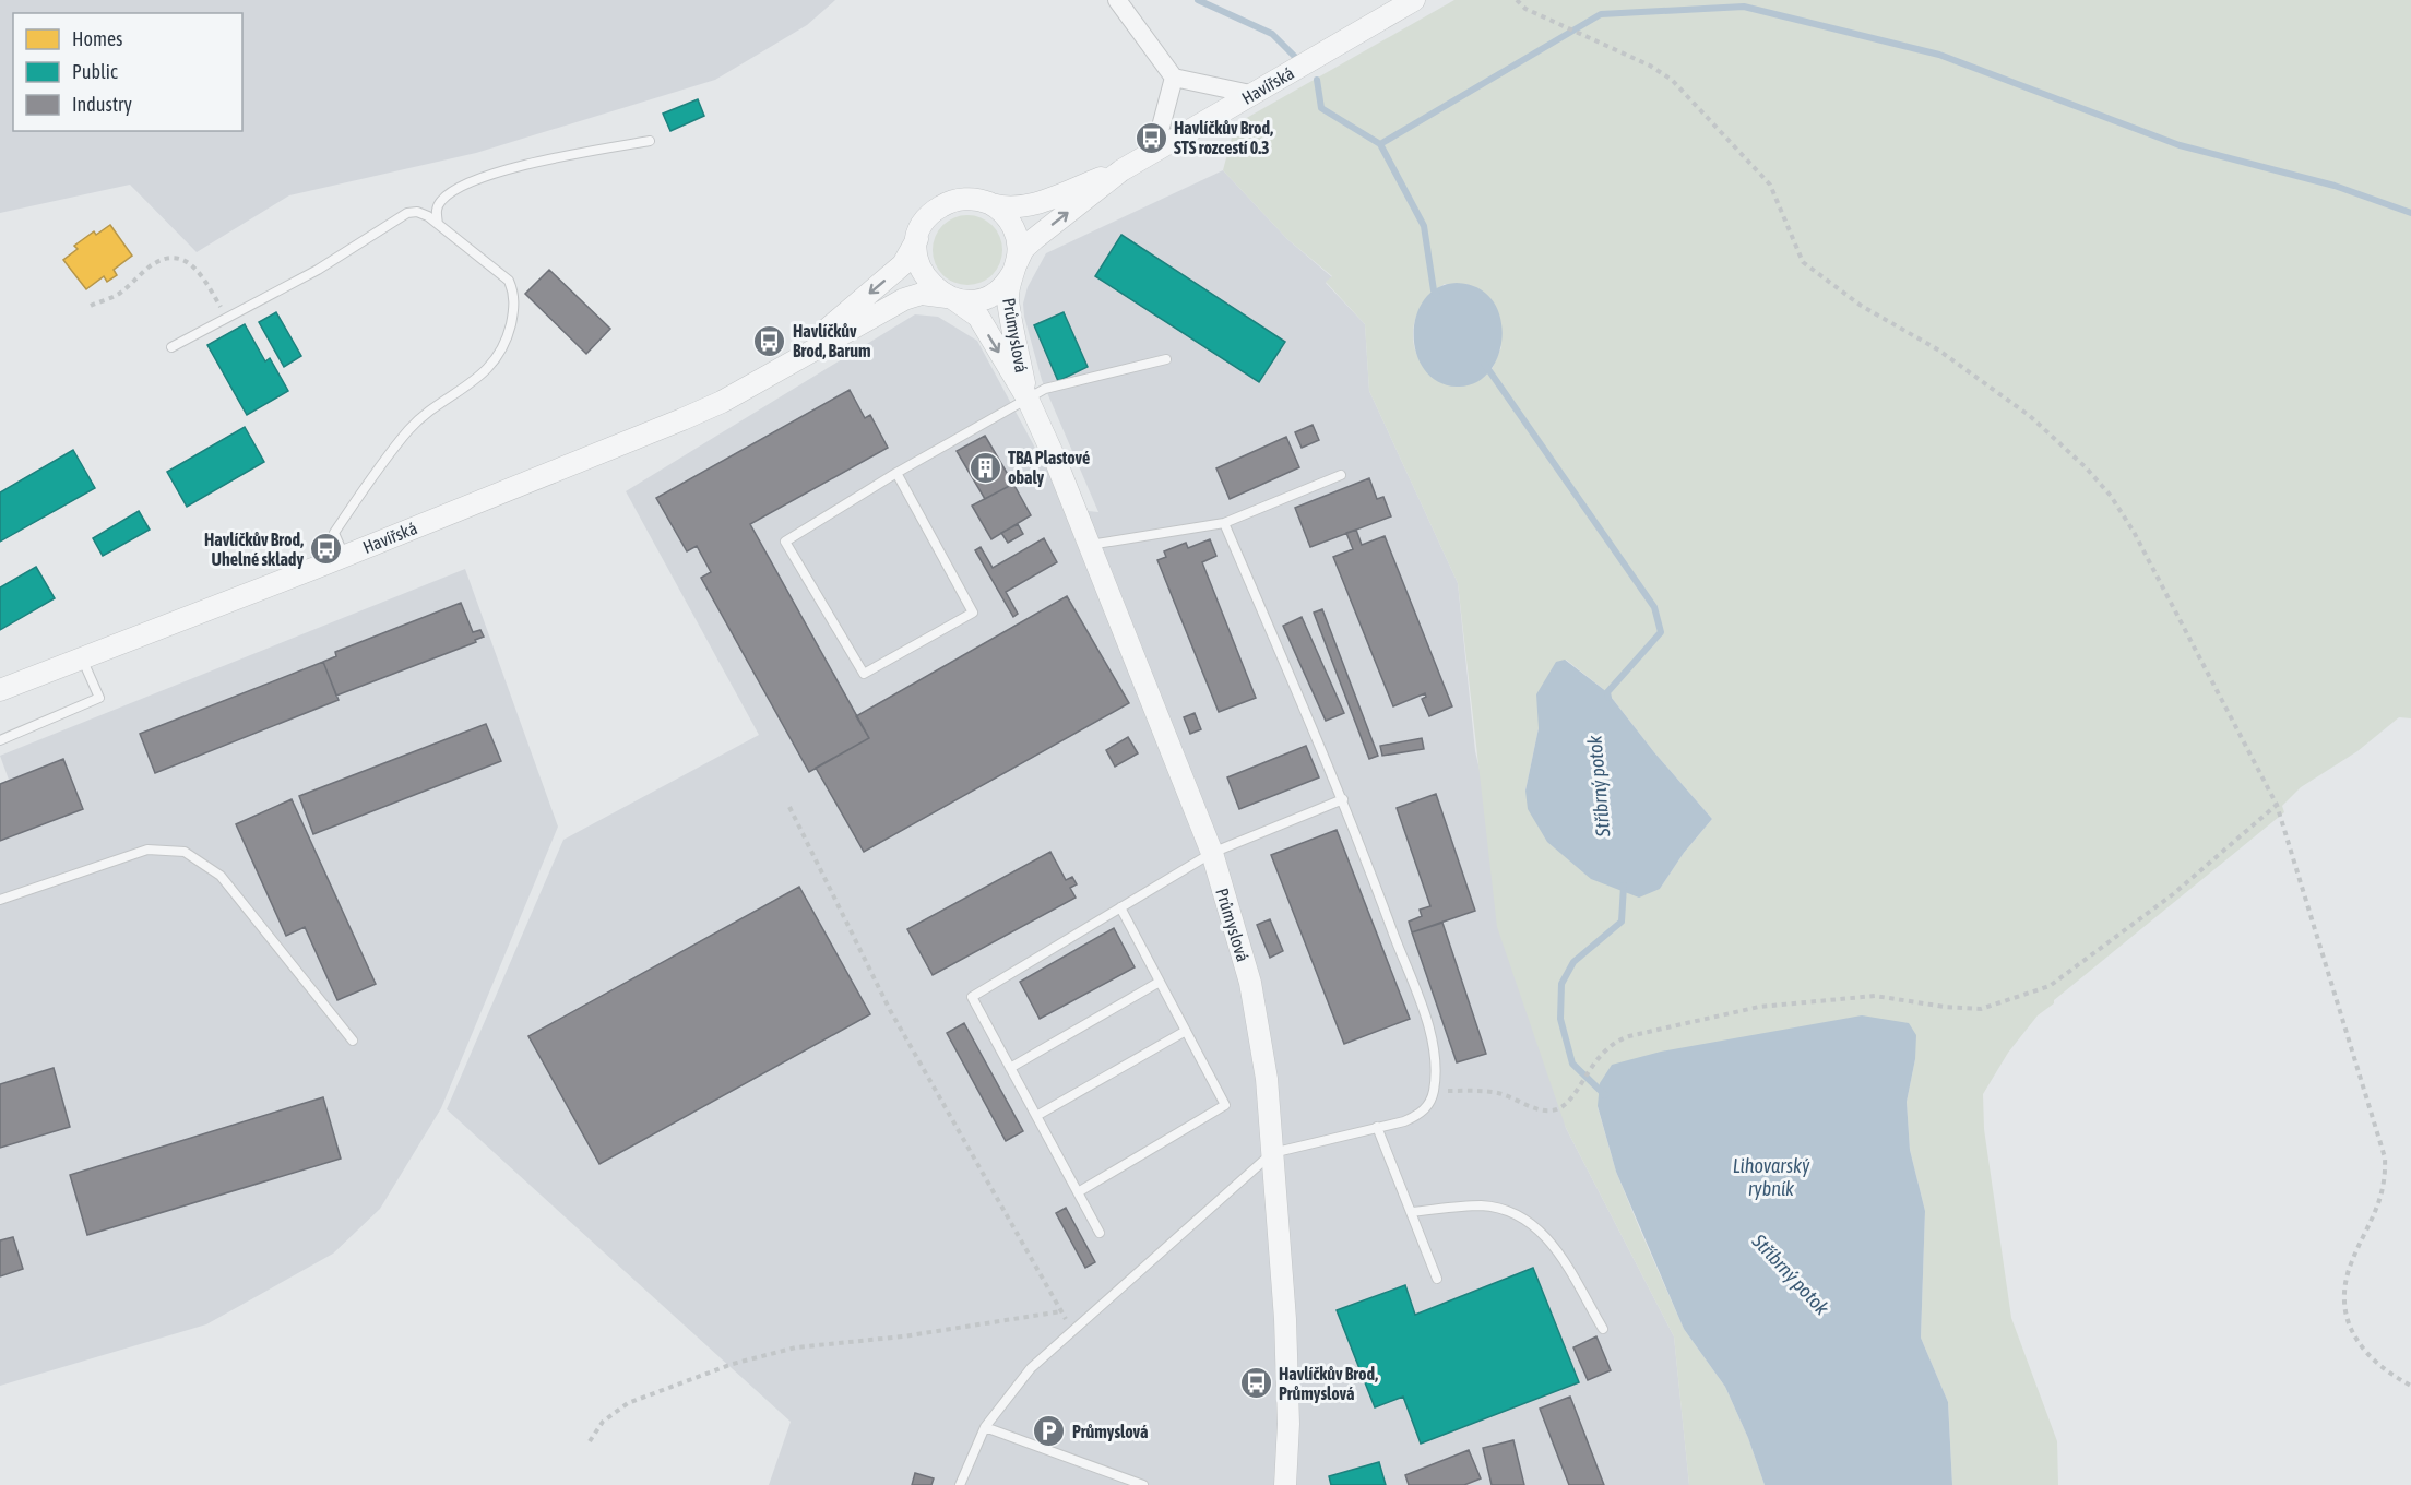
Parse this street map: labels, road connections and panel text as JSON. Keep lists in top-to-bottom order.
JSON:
{
  "streets": {
    "street": ["Havířská", "Průmyslová"]
  },
  "crossings": [
    ["Havířská", "Průmyslová"]
  ],
  "water": ["Stříbrný potok", "Lihovarský rybník"],
  "places": {
    "bus stop": [
      "Havlíčkův Brod, STS rozcestí 0.3",
      "Havlíčkův Brod, Barum",
      "Havlíčkův Brod, Uhelné sklady",
      "Havlíčkův Brod, Průmyslová"
    ],
    "building": ["TBA Plastové obaly"],
    "parking": ["Průmyslová"]
  },
  "legend": ["Homes", "Public", "Industry"]
}
